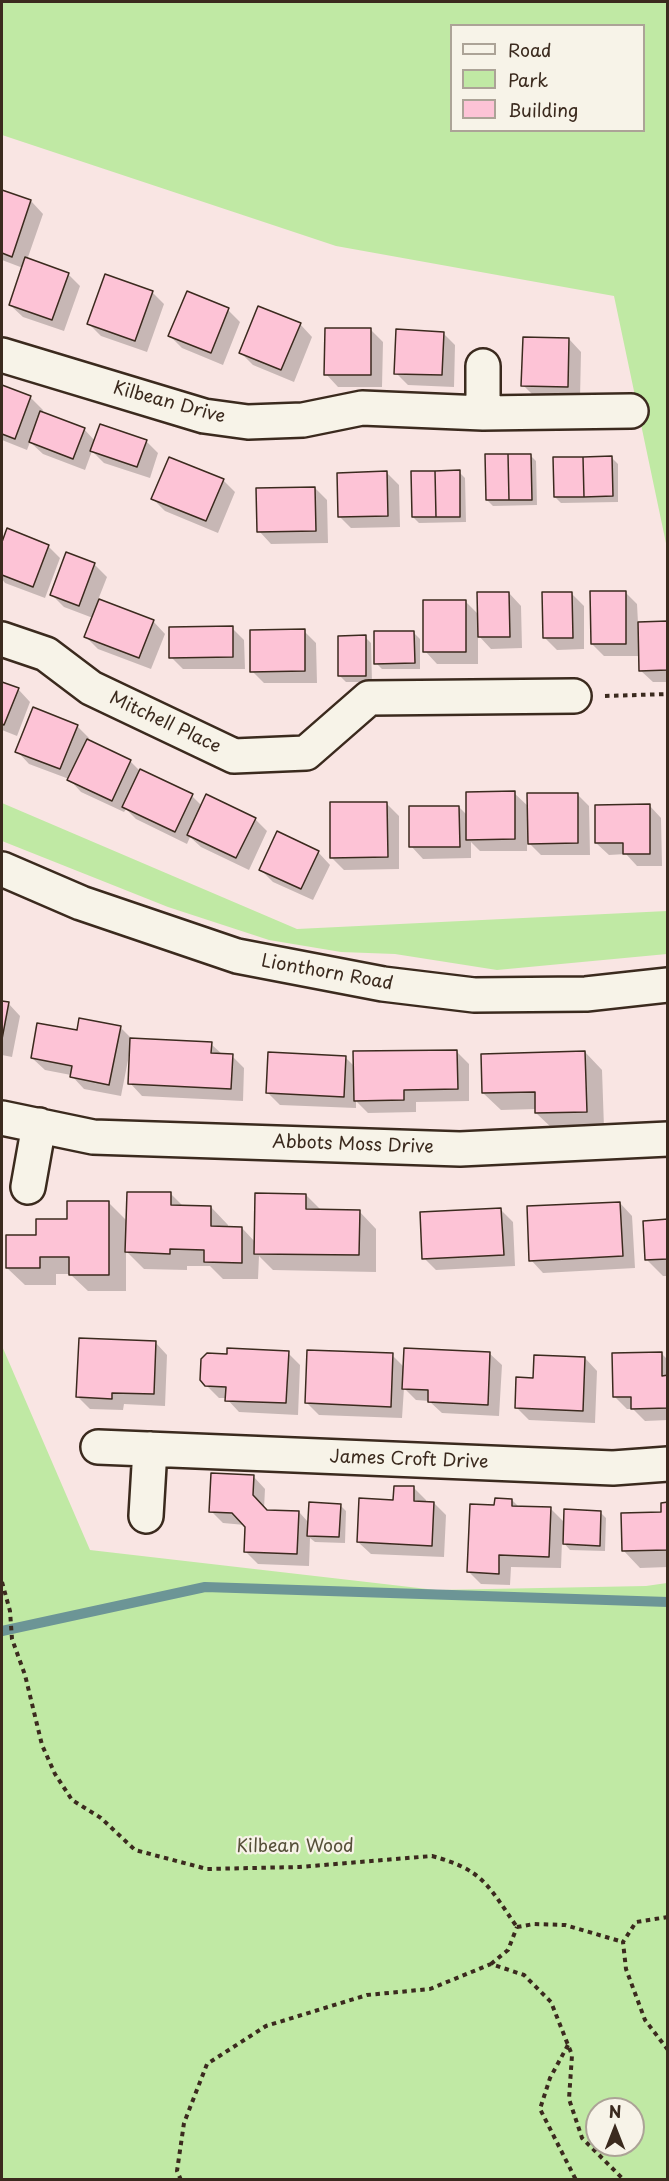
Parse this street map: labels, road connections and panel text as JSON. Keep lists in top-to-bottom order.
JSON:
{
  "streets": {
    "street": [
      "Kilbean Drive",
      "Mitchell Place",
      "Lionthorn Road",
      "Abbots Moss Drive",
      "James Croft Drive"
    ]
  },
  "parks": ["Kilbean Wood"],
  "legend": ["Road", "Park", "Building"],
  "north": "top"
}
